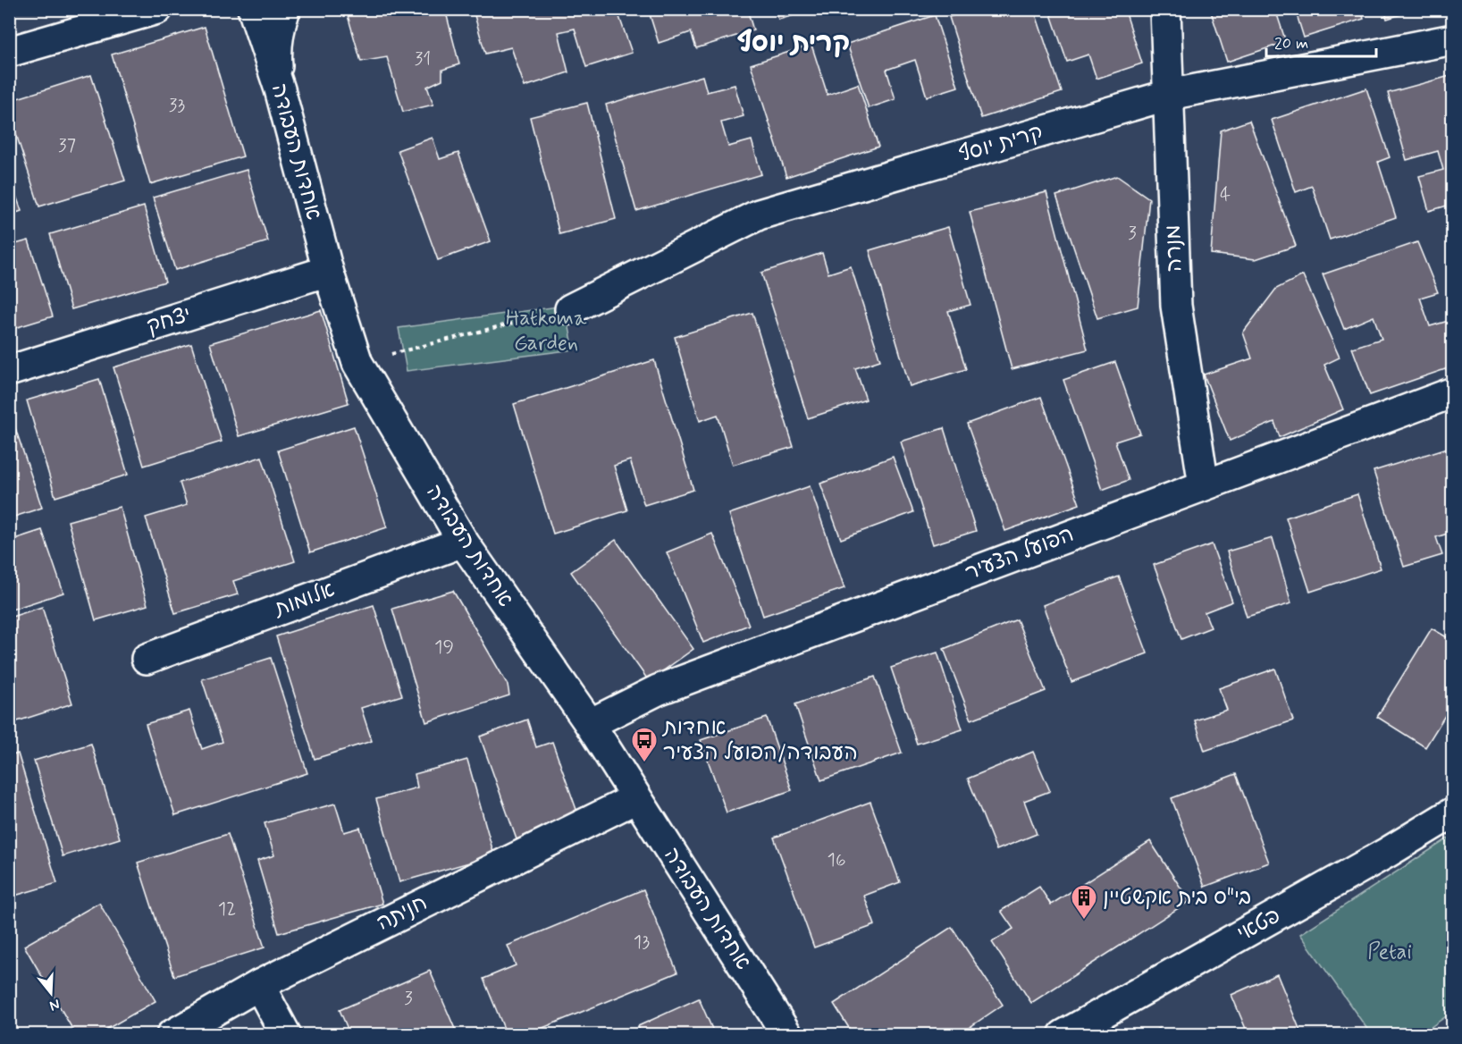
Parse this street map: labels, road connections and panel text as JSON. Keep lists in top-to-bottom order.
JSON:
{
  "streets": {
    "street": [
      "קרית יוסף",
      "אחדות העבודה",
      "מנרה",
      "יצחק",
      "הפועל הצעיר",
      "אלומות",
      "חניתה",
      "פטאי"
    ]
  },
  "crossings": [
    ["קרית יוסף", "מנרה"],
    ["אחדות העבודה", "יצחק"],
    ["אחדות העבודה", "הפועל הצעיר"],
    ["אחדות העבודה", "אלומות"],
    ["אחדות העבודה", "חניתה"],
    ["מנרה", "הפועל הצעיר"]
  ],
  "districts": ["קרית יוסף"],
  "parks": ["Hatkoma Garden", "Petai"],
  "places": {
    "bus stop": ["אחדות העבודה/הפועל הצעיר"],
    "building": ["בי\"ס בית אקשטיין"]
  },
  "house_numbers": [
    "31",
    "33",
    "37",
    "4",
    "3",
    "19",
    "16",
    "12",
    "13",
    "3"
  ],
  "scale_bar": "20 m",
  "north": "bottom"
}
